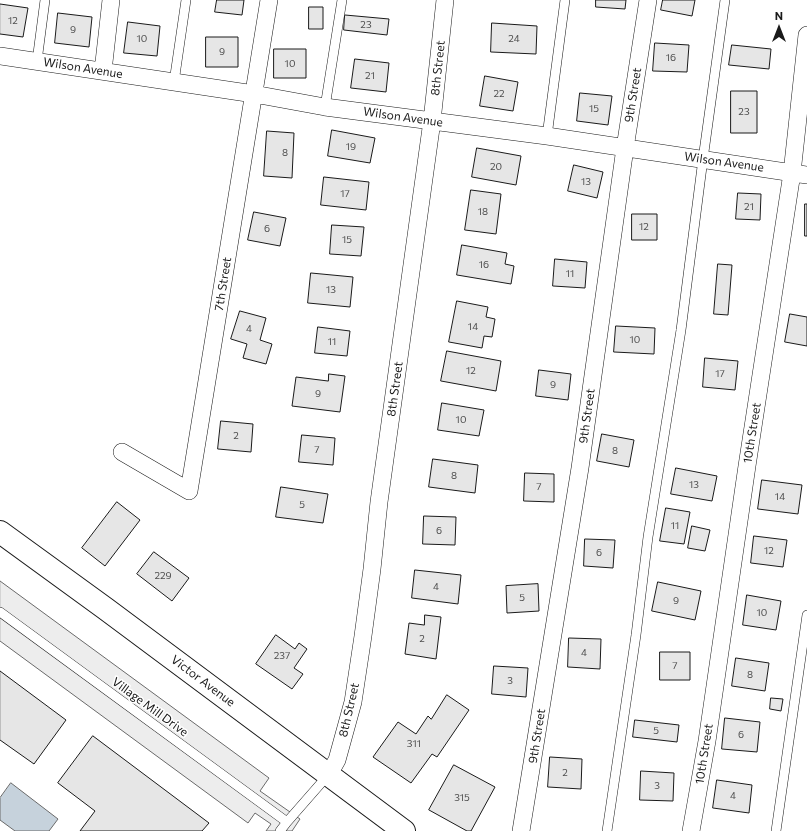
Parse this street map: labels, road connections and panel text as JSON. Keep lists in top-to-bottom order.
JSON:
{
  "streets": {
    "street": [
      "Wilson Avenue",
      "8th Street",
      "9th Street",
      "7th Street",
      "10th Street",
      "Victor Avenue"
    ],
    "lane": ["Village Mill Drive"]
  },
  "crossings": [
    ["Wilson Avenue", "8th Street"],
    ["Wilson Avenue", "9th Street"],
    ["Wilson Avenue", "7th Street"],
    ["Wilson Avenue", "10th Street"],
    ["8th Street", "Victor Avenue"]
  ],
  "house_numbers": [
    "12",
    "23",
    "9",
    "10",
    "24",
    "9",
    "16",
    "10",
    "21",
    "22",
    "15",
    "23",
    "19",
    "8",
    "20",
    "13",
    "17",
    "21",
    "18",
    "12",
    "6",
    "15",
    "16",
    "11",
    "13",
    "14",
    "4",
    "10",
    "11",
    "12",
    "17",
    "9",
    "9",
    "10",
    "2",
    "7",
    "8",
    "8",
    "13",
    "7",
    "14",
    "5",
    "11",
    "6",
    "12",
    "6",
    "229",
    "4",
    "5",
    "9",
    "10",
    "2",
    "4",
    "237",
    "7",
    "8",
    "3",
    "5",
    "6",
    "311",
    "2",
    "3",
    "4",
    "315"
  ],
  "north": "top"
}
